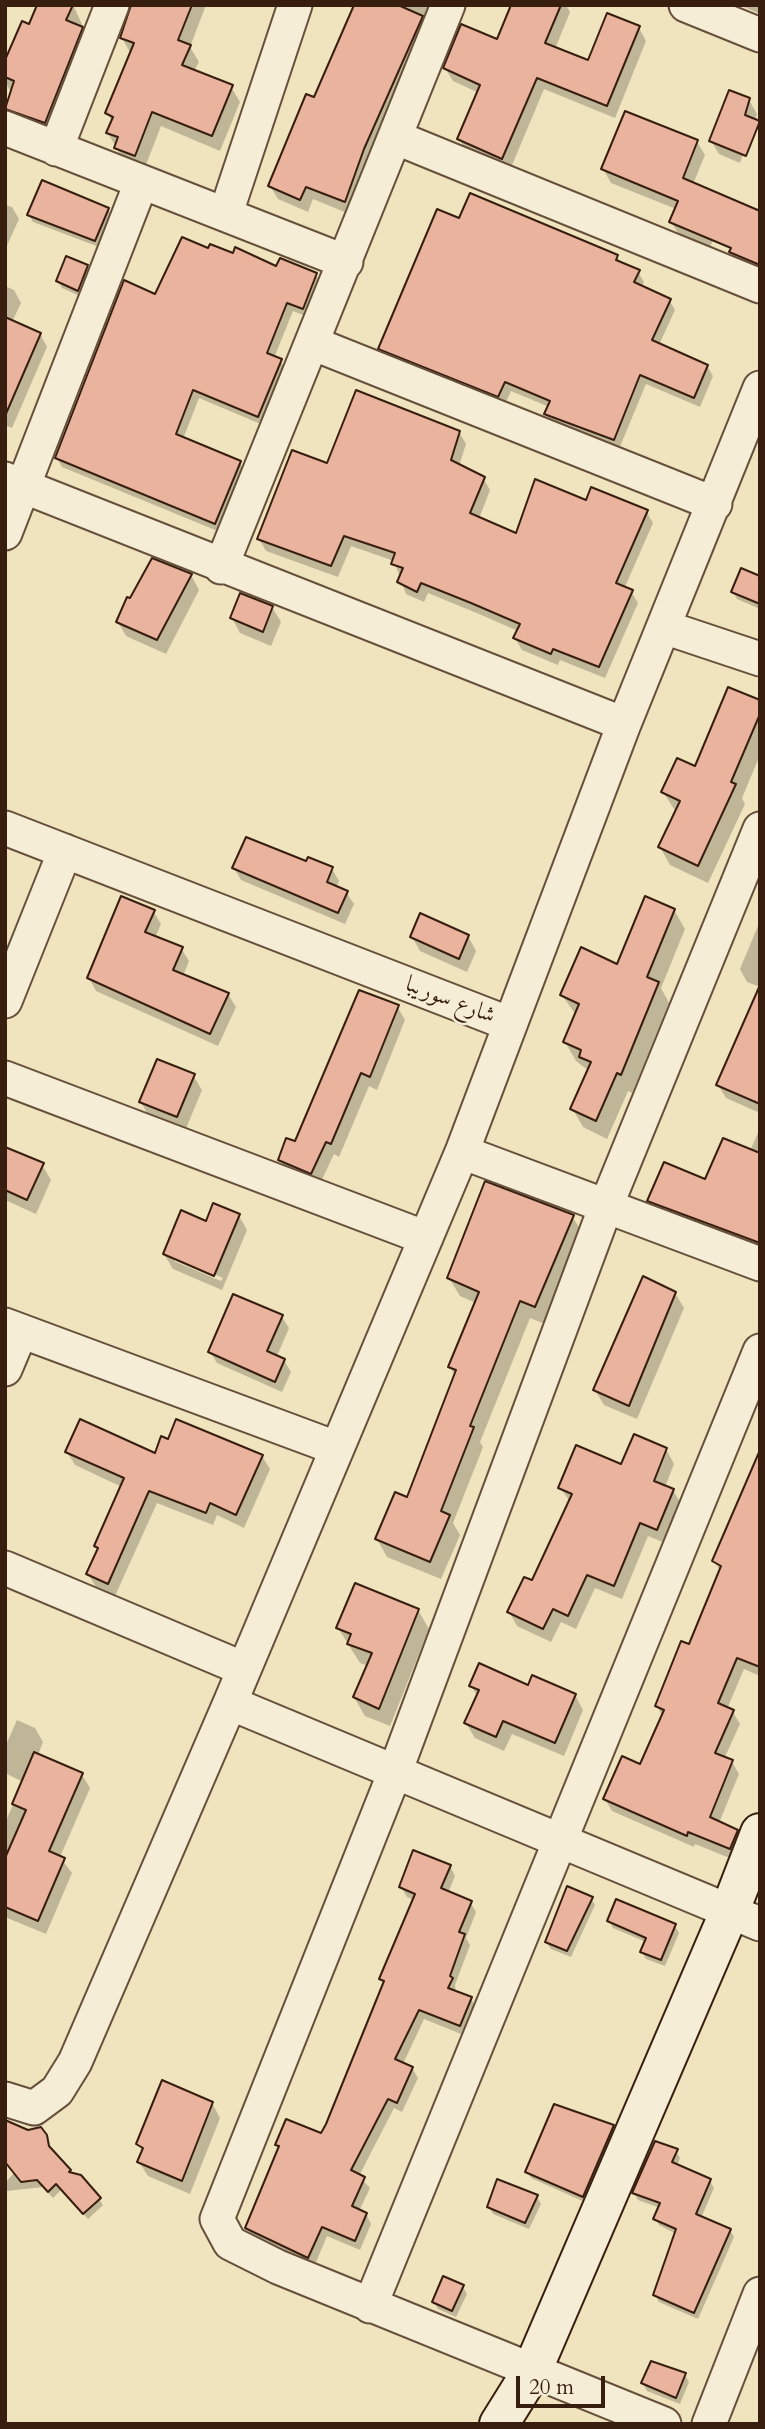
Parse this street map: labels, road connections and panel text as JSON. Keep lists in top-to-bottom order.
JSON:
{
  "streets": {
    "street": ["شارع سوريبا"]
  },
  "scale_bar": "20 m"
}
